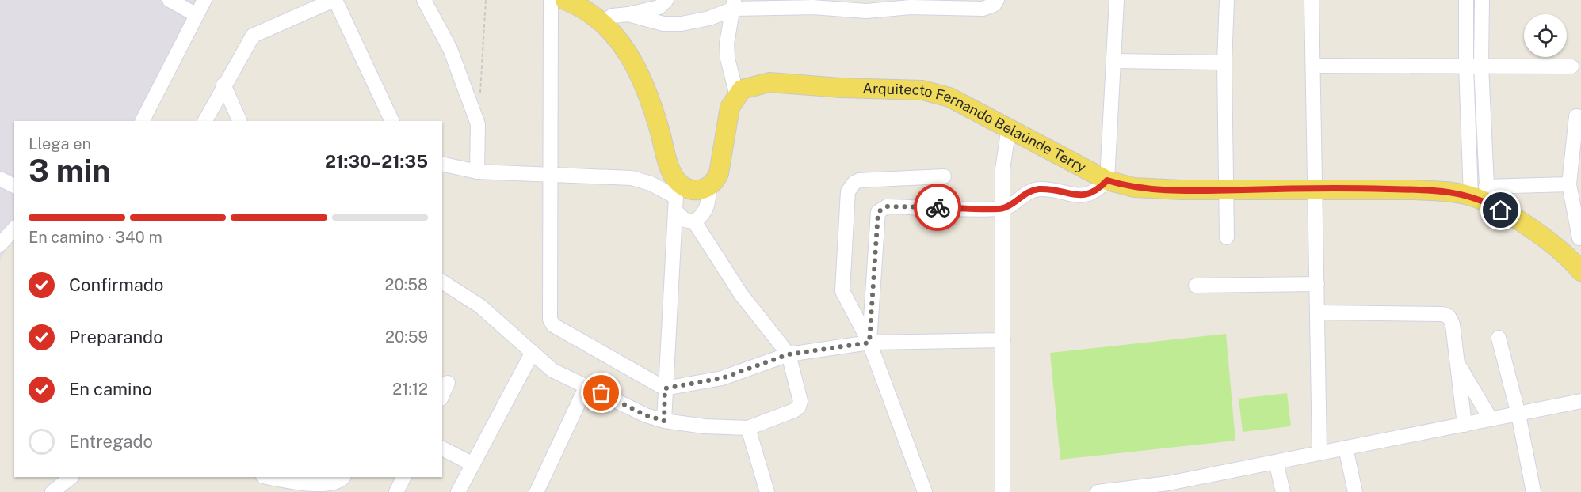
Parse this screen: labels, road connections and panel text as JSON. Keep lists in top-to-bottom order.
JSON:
{
  "streets": {
    "main road": ["Arquitecto Fernando Belaúnde Terry"]
  },
  "page": {
    "heading": ["3 min", "Llega en", "21:30–21:35"],
    "bar": "En camino · 340 m",
    "list": [
      ["Confirmado", "20:58"],
      ["Preparando", "20:59"],
      ["En camino", "21:12"],
      "Entregado"
    ]
  }
}
